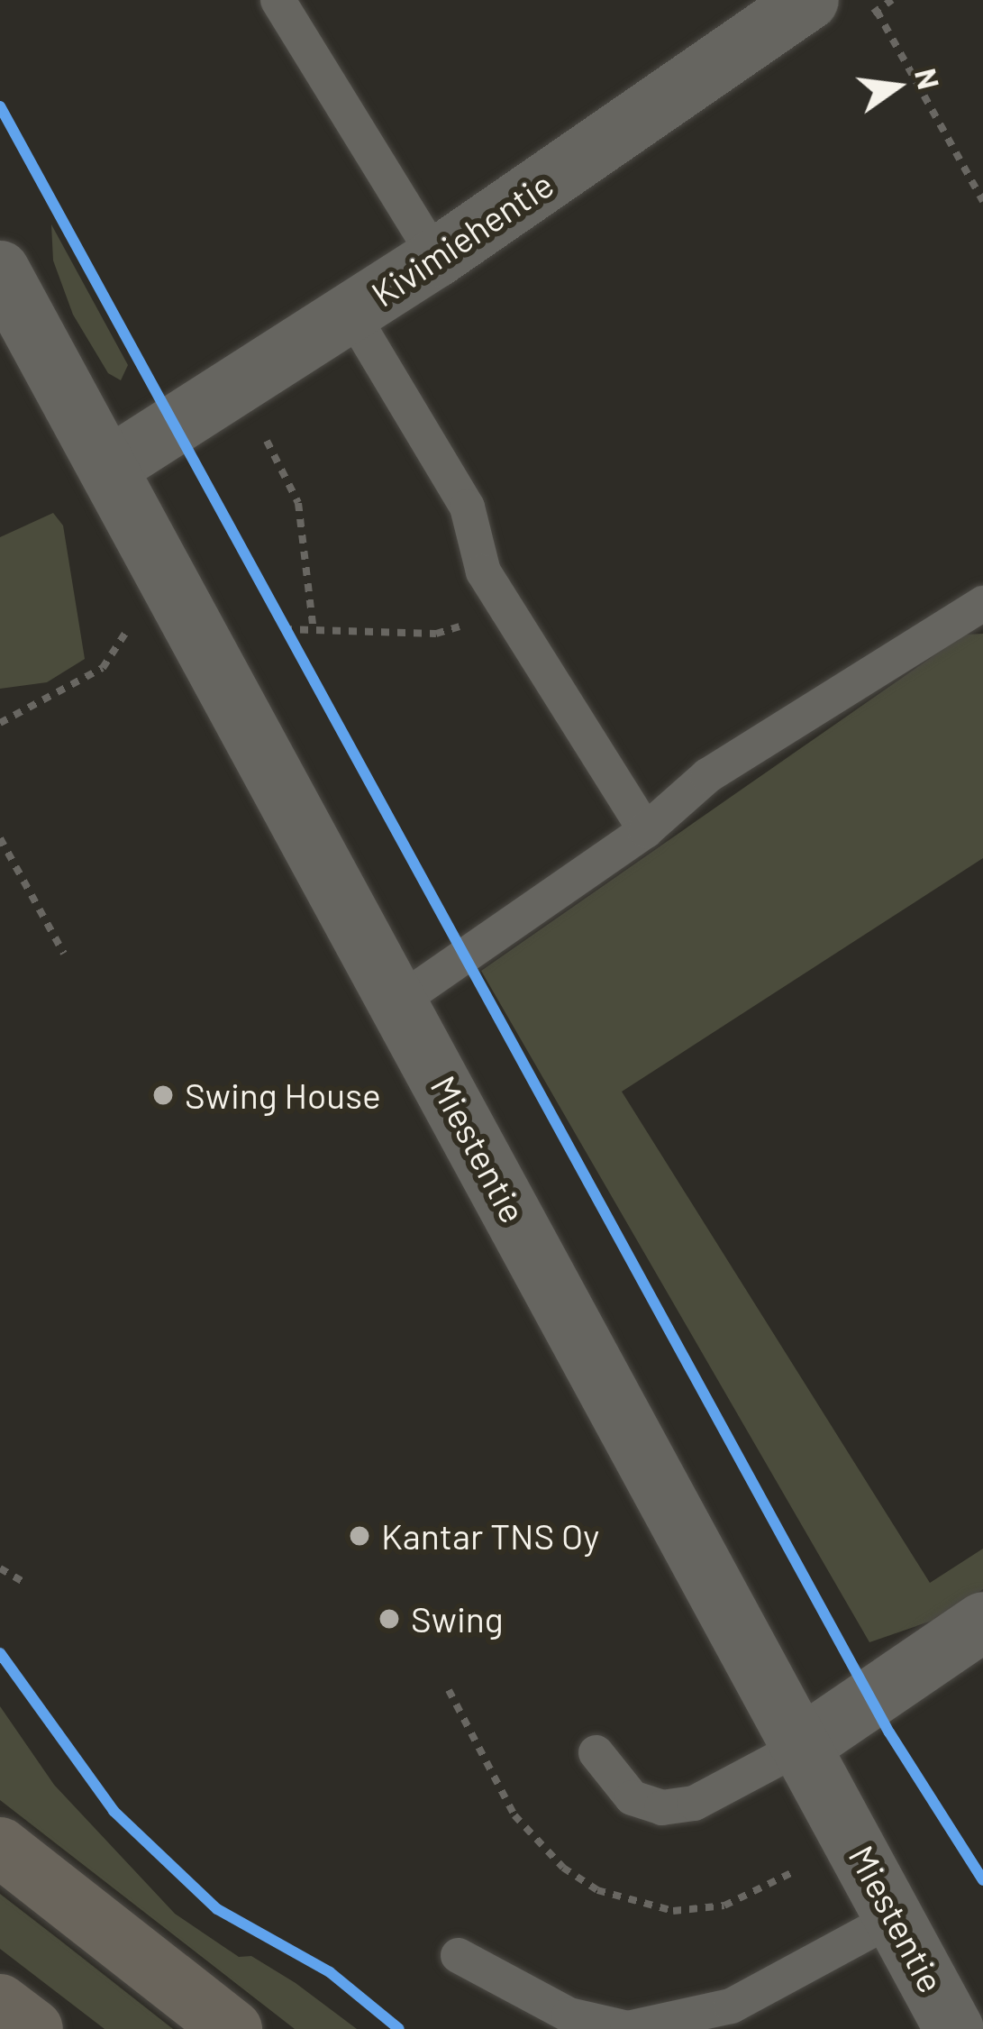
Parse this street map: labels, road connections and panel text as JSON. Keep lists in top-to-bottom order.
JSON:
{
  "streets": {
    "main road": ["Kivimiehentie", "Miestentie"]
  },
  "crossings": [
    ["Kivimiehentie", "Miestentie"]
  ],
  "places": ["Swing House", "Kantar TNS Oy", "Swing"],
  "north": "right"
}
